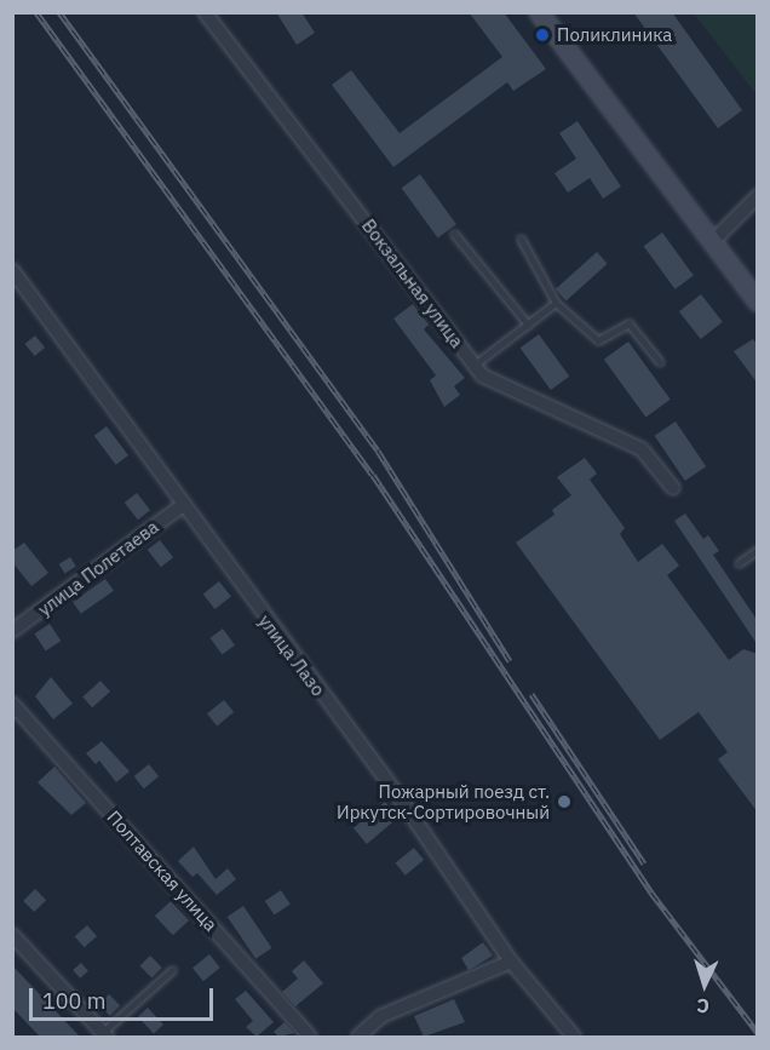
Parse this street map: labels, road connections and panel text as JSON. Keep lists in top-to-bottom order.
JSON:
{
  "streets": {
    "street": [
      "Вокзальная улица",
      "улица Полетаева",
      "улица Лазо",
      "Полтавская улица"
    ]
  },
  "crossings": [
    ["улица Полетаева", "улица Лазо"]
  ],
  "places": ["Поликлиника", "Пожарный поезд ст. Иркутск-Сортировочный"],
  "scale_bar": "100 m",
  "north": "bottom"
}
